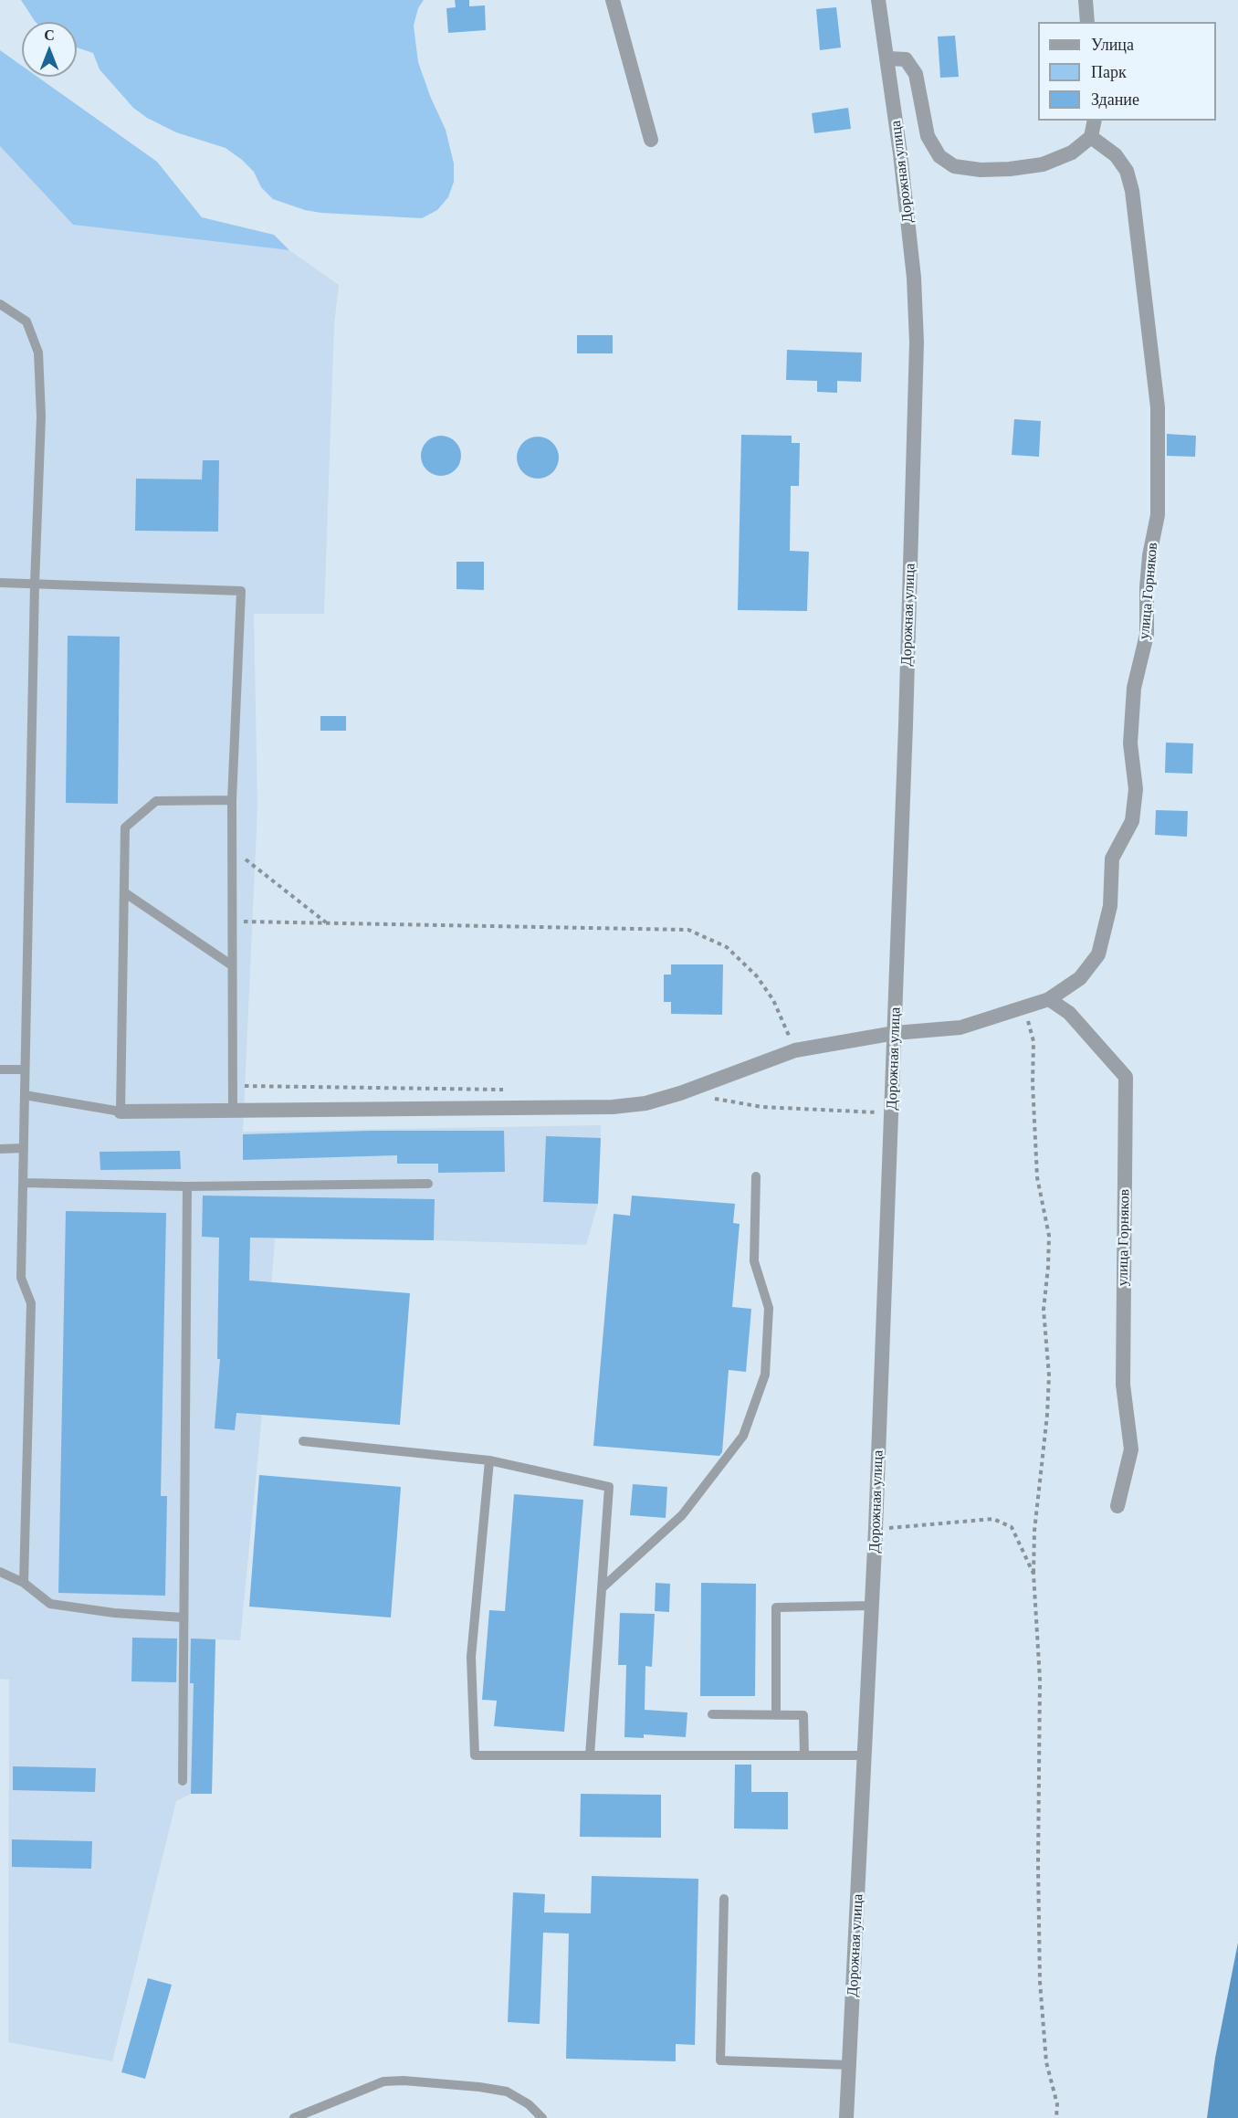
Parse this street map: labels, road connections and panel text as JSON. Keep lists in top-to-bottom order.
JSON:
{
  "streets": {
    "street": ["Дорожная улица", "улица Горняков"]
  },
  "crossings": [
    ["Дорожная улица", "улица Горняков"]
  ],
  "legend": ["Улица", "Парк", "Здание"],
  "north": "top"
}
